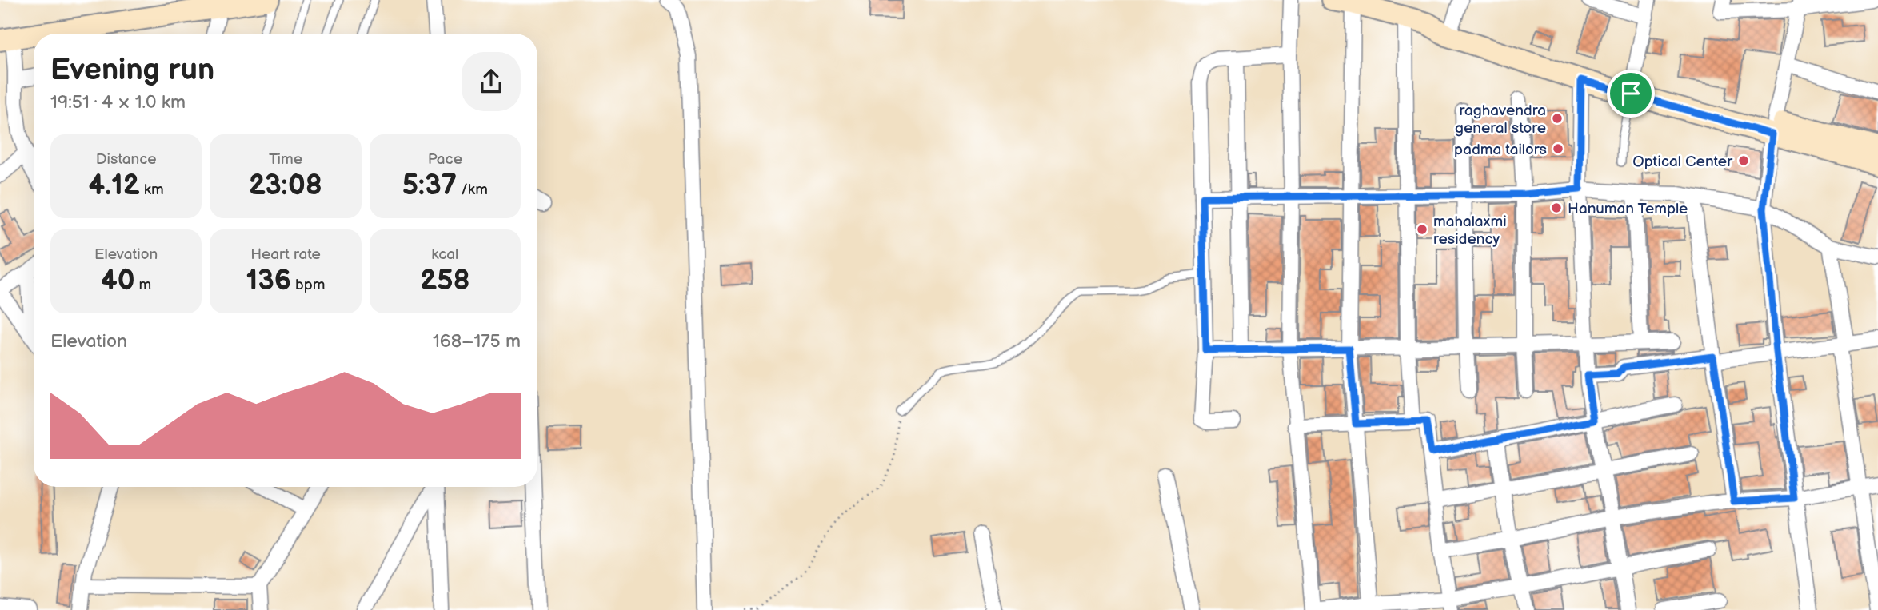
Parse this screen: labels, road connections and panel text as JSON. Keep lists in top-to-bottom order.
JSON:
{
  "places": [
    "raghavendra general store",
    "padma tailors",
    "Optical Center",
    "Hanuman Temple",
    "mahalaxmi residency"
  ],
  "page": {
    "heading": ["Evening run", "19:51 · 4 × 1.0 km"],
    "stats": [
      ["Distance", "4.12 km"],
      ["Time", "23:08"],
      ["Pace", "5:37 /km"],
      ["Elevation", "40 m"],
      ["Heart rate", "136 bpm"],
      ["kcal", "258"]
    ],
    "chart": ["Elevation", "168–175 m"]
  }
}
